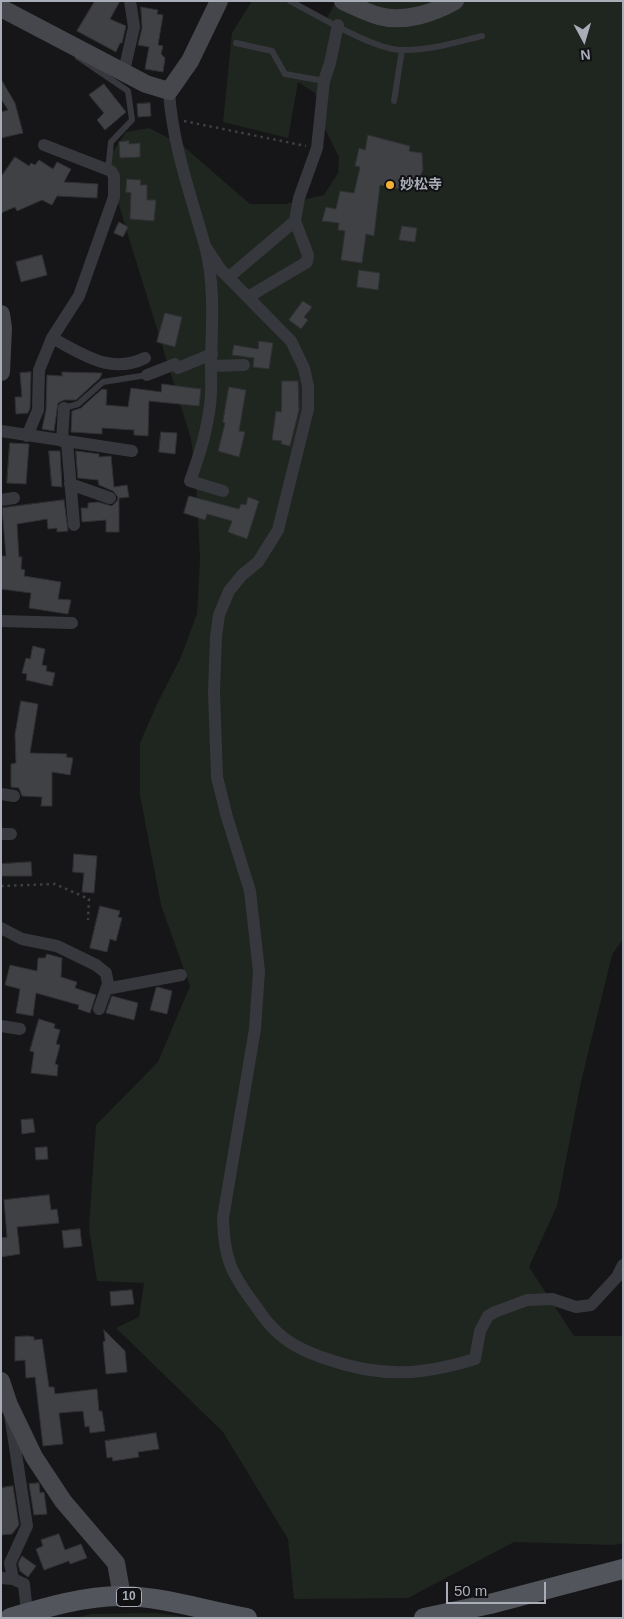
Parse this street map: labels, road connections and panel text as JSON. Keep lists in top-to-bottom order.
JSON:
{
  "streets": {
    "main road": ["10"]
  },
  "places": ["妙松寺"],
  "scale_bar": "50 m",
  "north": "bottom"
}
